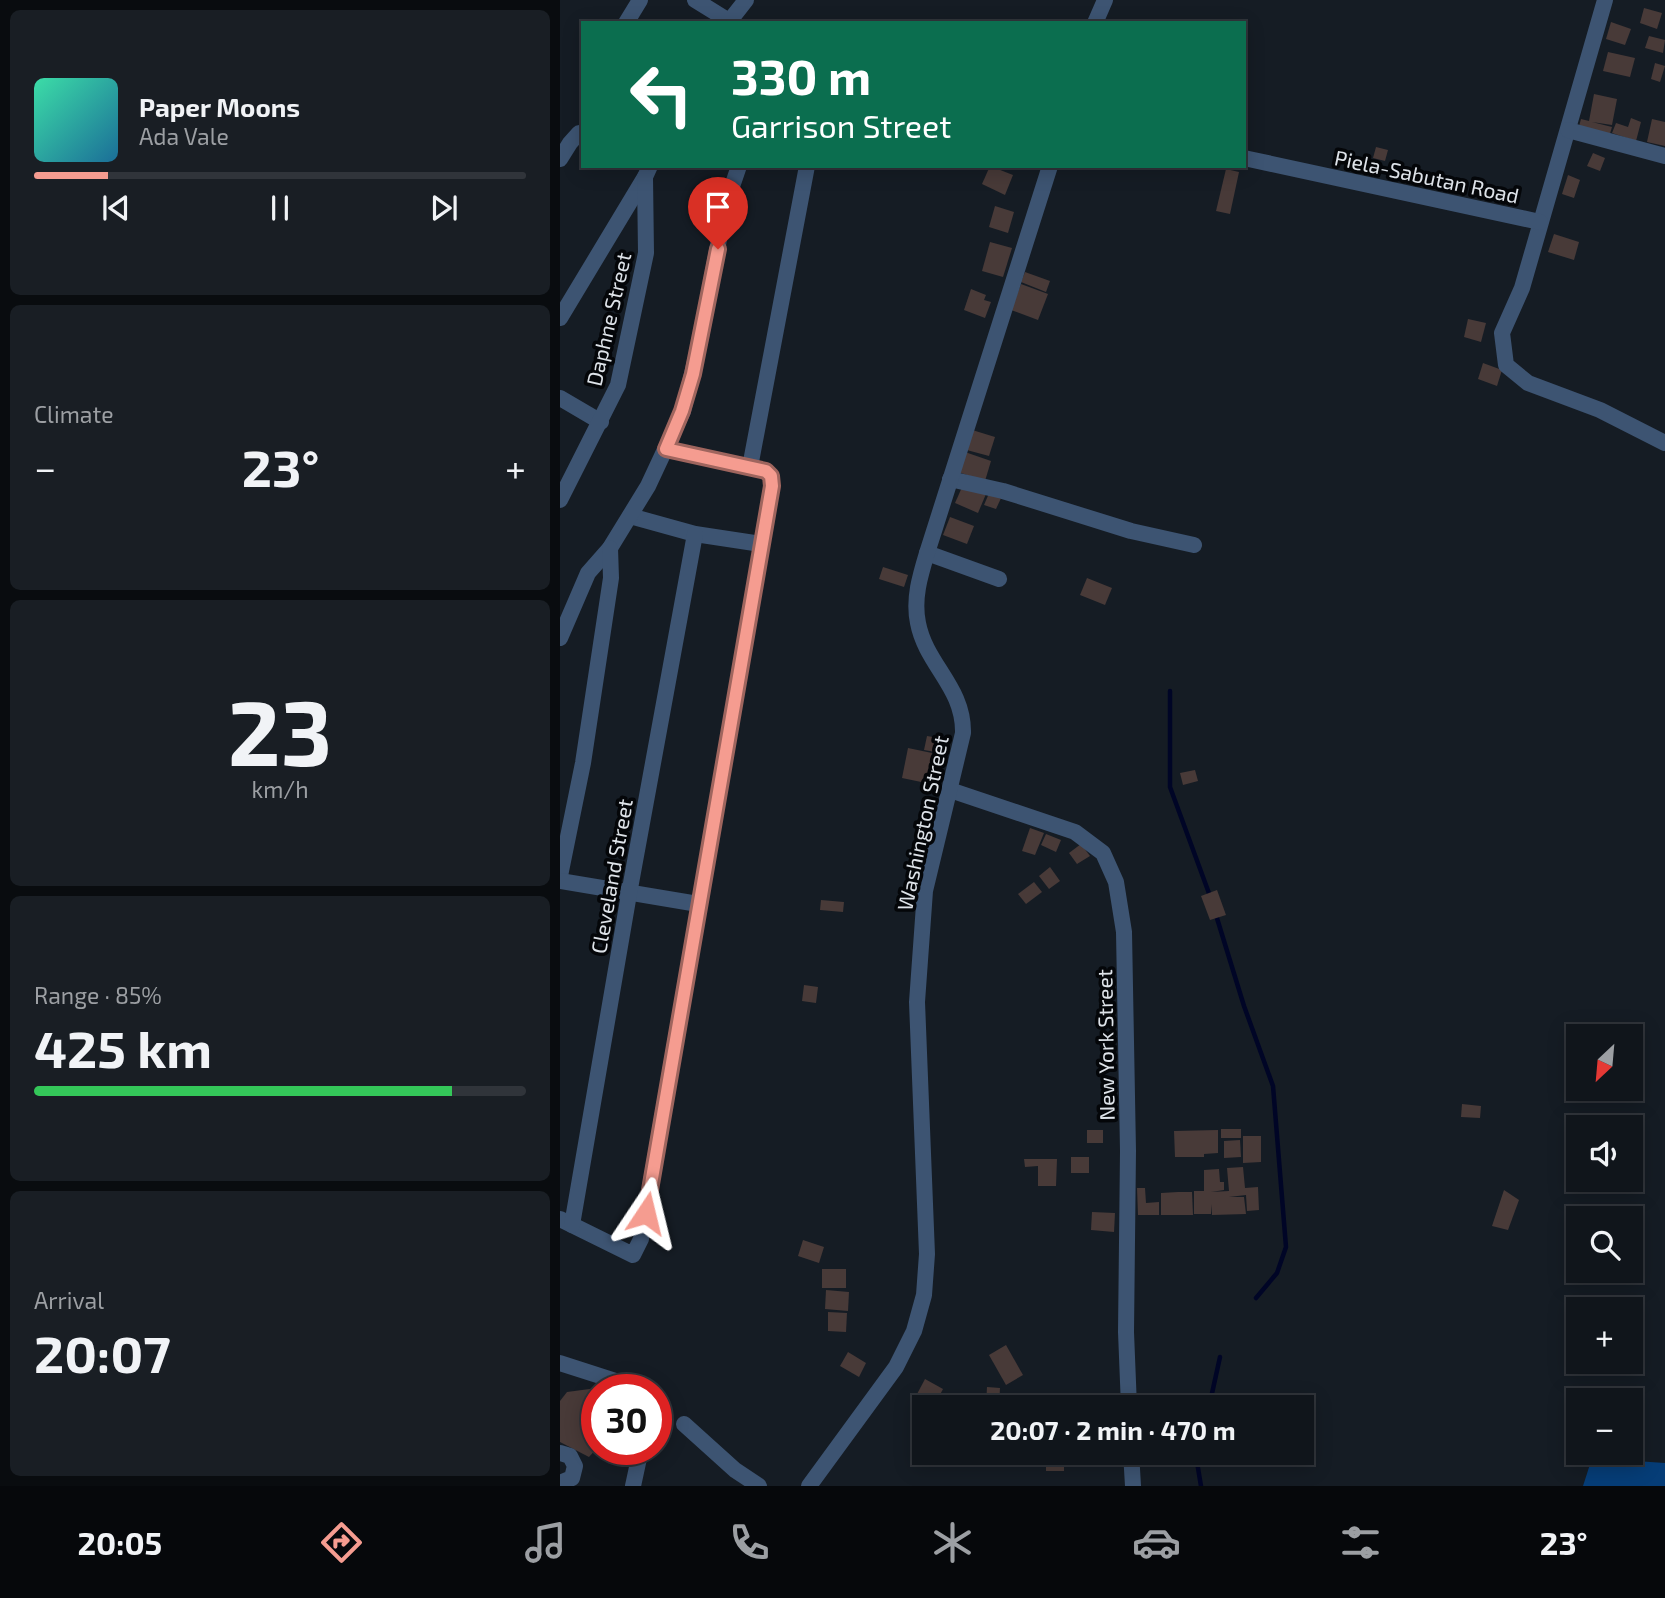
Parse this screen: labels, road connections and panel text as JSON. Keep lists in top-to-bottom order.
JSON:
{
  "streets": {
    "street": [
      "Piela-Sabutan Road",
      "Daphne Street",
      "Washington Street",
      "Cleveland Street",
      "New York Street"
    ]
  },
  "crossings": [
    ["Washington Street", "New York Street"]
  ],
  "north": "bottom left",
  "page": {
    "turn": ["330 m", "Garrison Street"],
    "song": ["Paper Moons", "Ada Vale"],
    "tile": [
      "Climate",
      ["23", "km/h"],
      ["Range · 85%", "425 km"],
      ["Arrival", "20:07"]
    ],
    "heat": ["−", "23°", "+"],
    "map_buttons": ["+", "−"],
    "limit": "30",
    "trip": "20:07 · 2 min · 470 m",
    "tabs": ["20:05", "23°"]
  }
}
